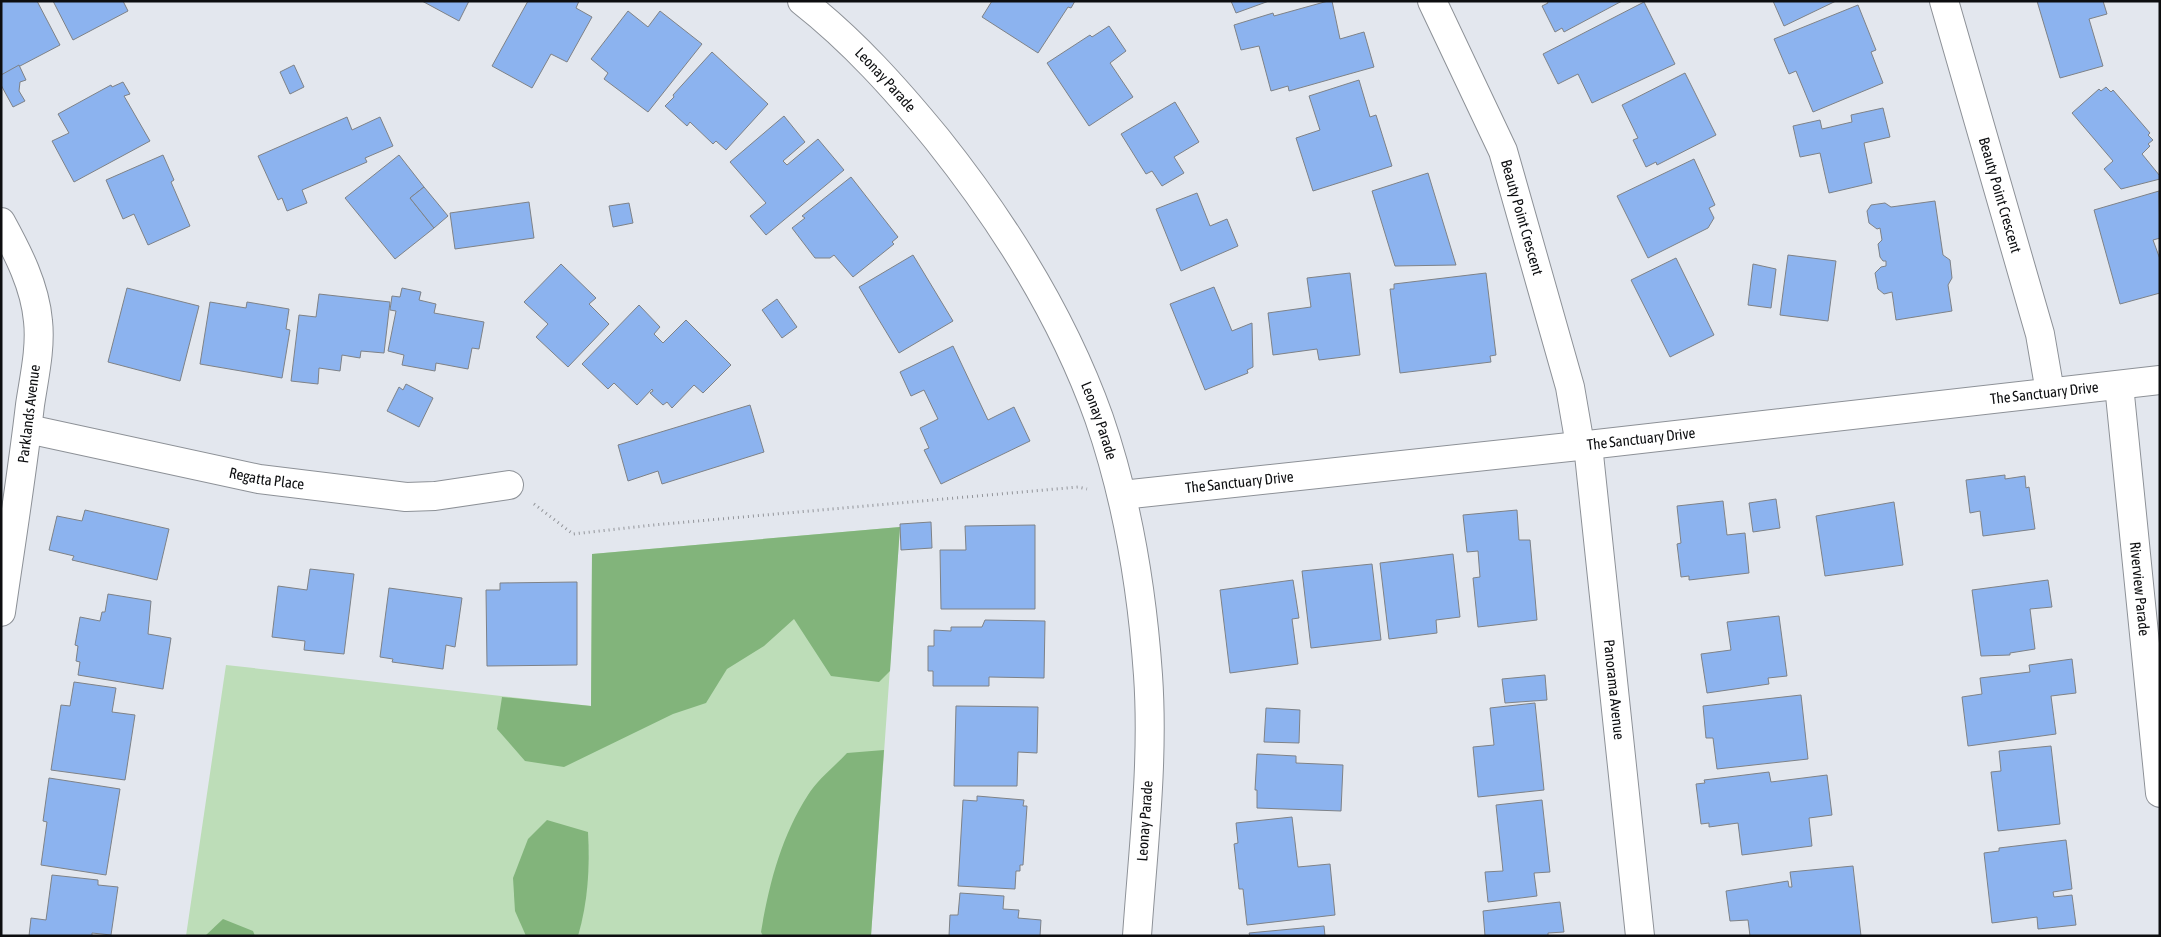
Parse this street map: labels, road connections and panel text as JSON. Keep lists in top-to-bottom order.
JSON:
{
  "streets": {
    "street": [
      "Leonay Parade",
      "Beauty Point Crescent",
      "The Sanctuary Drive",
      "Parklands Avenue",
      "Regatta Place",
      "Riverview Parade",
      "Panorama Avenue"
    ]
  },
  "crossings": [
    ["Leonay Parade", "The Sanctuary Drive"],
    ["Beauty Point Crescent", "The Sanctuary Drive"],
    ["Beauty Point Crescent", "Panorama Avenue"],
    ["The Sanctuary Drive", "Riverview Parade"],
    ["The Sanctuary Drive", "Panorama Avenue"],
    ["Parklands Avenue", "Regatta Place"]
  ]
}
